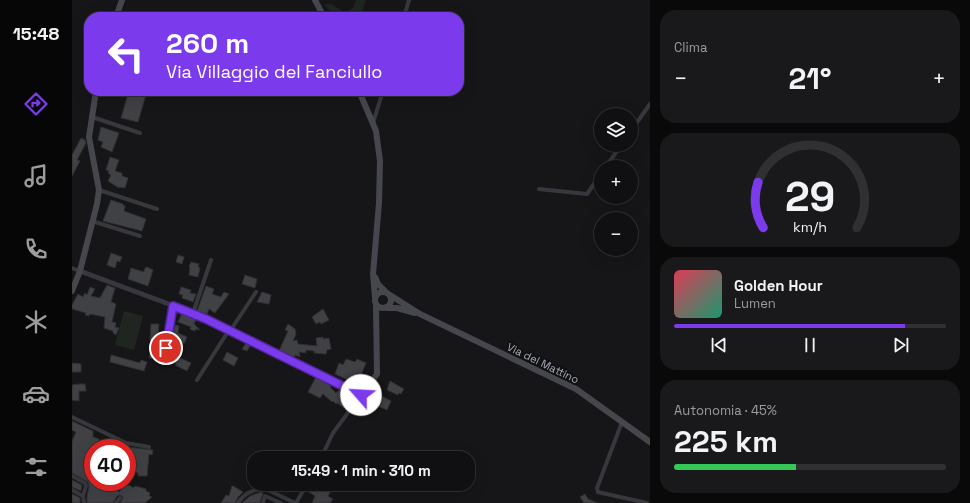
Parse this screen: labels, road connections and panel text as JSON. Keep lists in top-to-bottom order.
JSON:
{
  "streets": {
    "main road": ["Via del Mattino"]
  },
  "page": {
    "tabs": "15:48",
    "tile": [
      "Clima",
      ["Autonomia · 45%", "225 km"]
    ],
    "turn": ["260 m", "Via Villaggio del Fanciullo"],
    "heat": ["−", "21°", "+"],
    "map_buttons": ["+", "−"],
    "song": ["Golden Hour", "Lumen"],
    "limit": "40",
    "trip": "15:49 · 1 min · 310 m",
    "gauge": ["29", "km/h"]
  }
}
